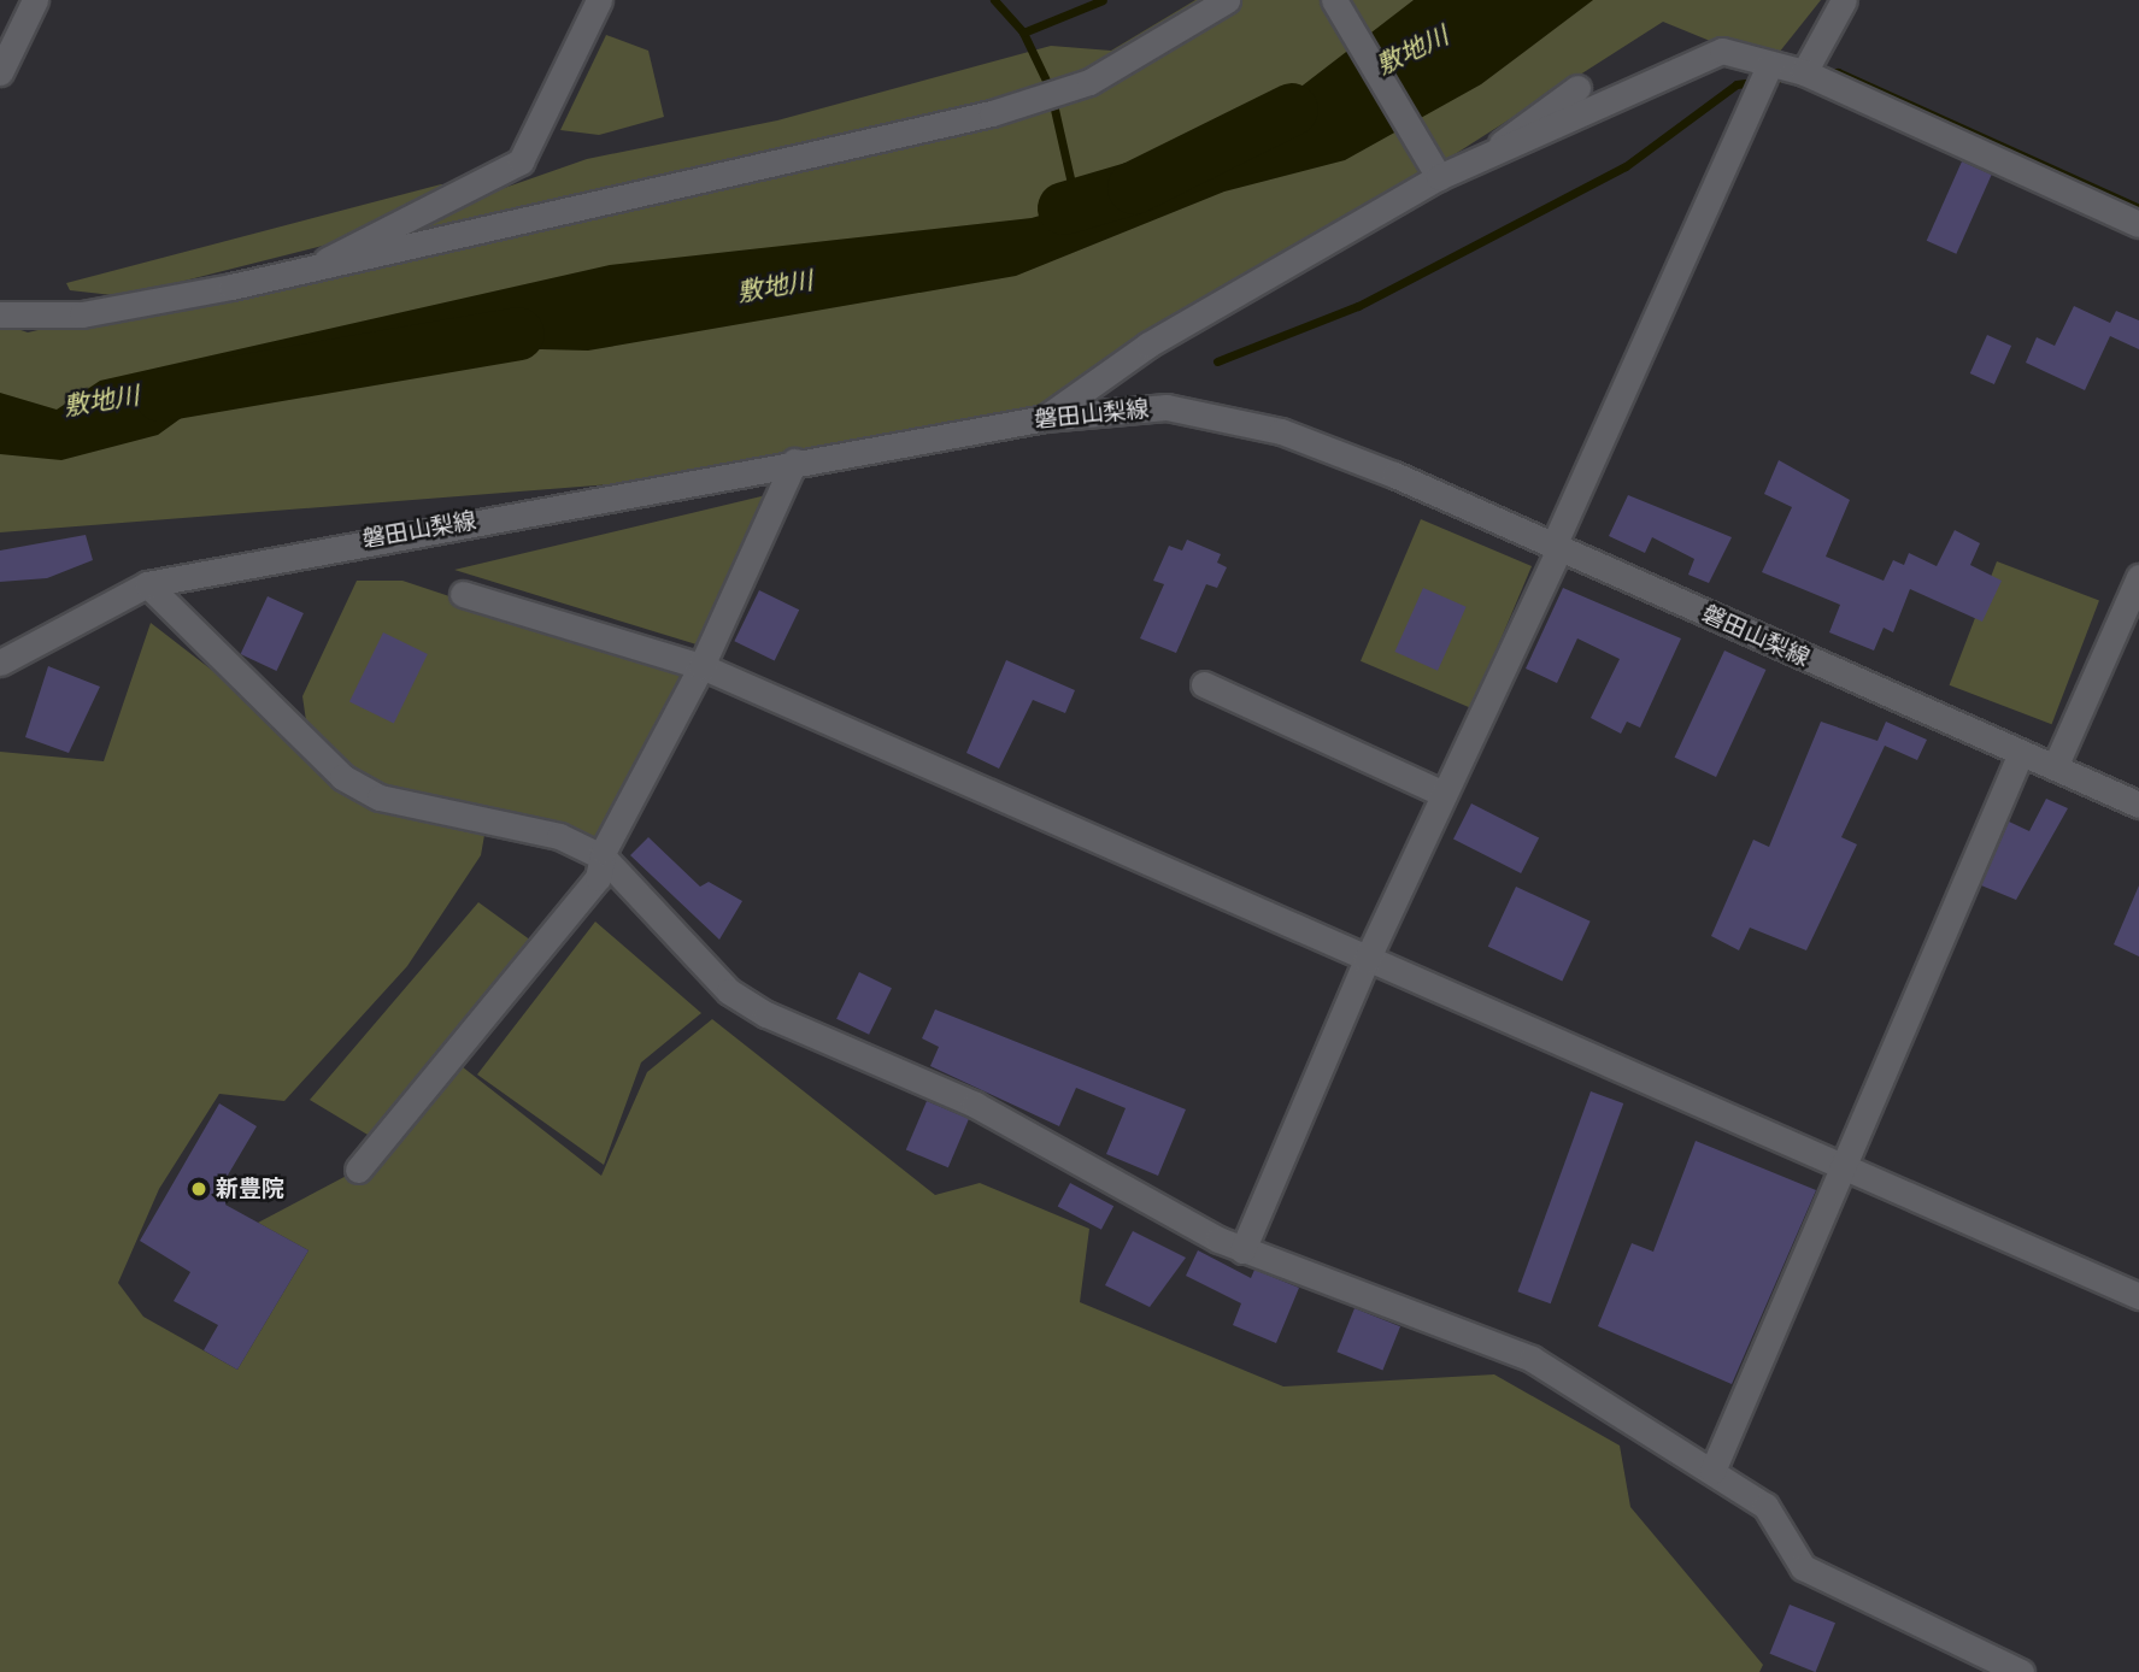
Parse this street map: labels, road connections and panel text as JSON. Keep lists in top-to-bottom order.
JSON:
{
  "streets": {
    "street": ["磐田山梨線"]
  },
  "water": ["敷地川"],
  "places": ["新豊院"]
}
